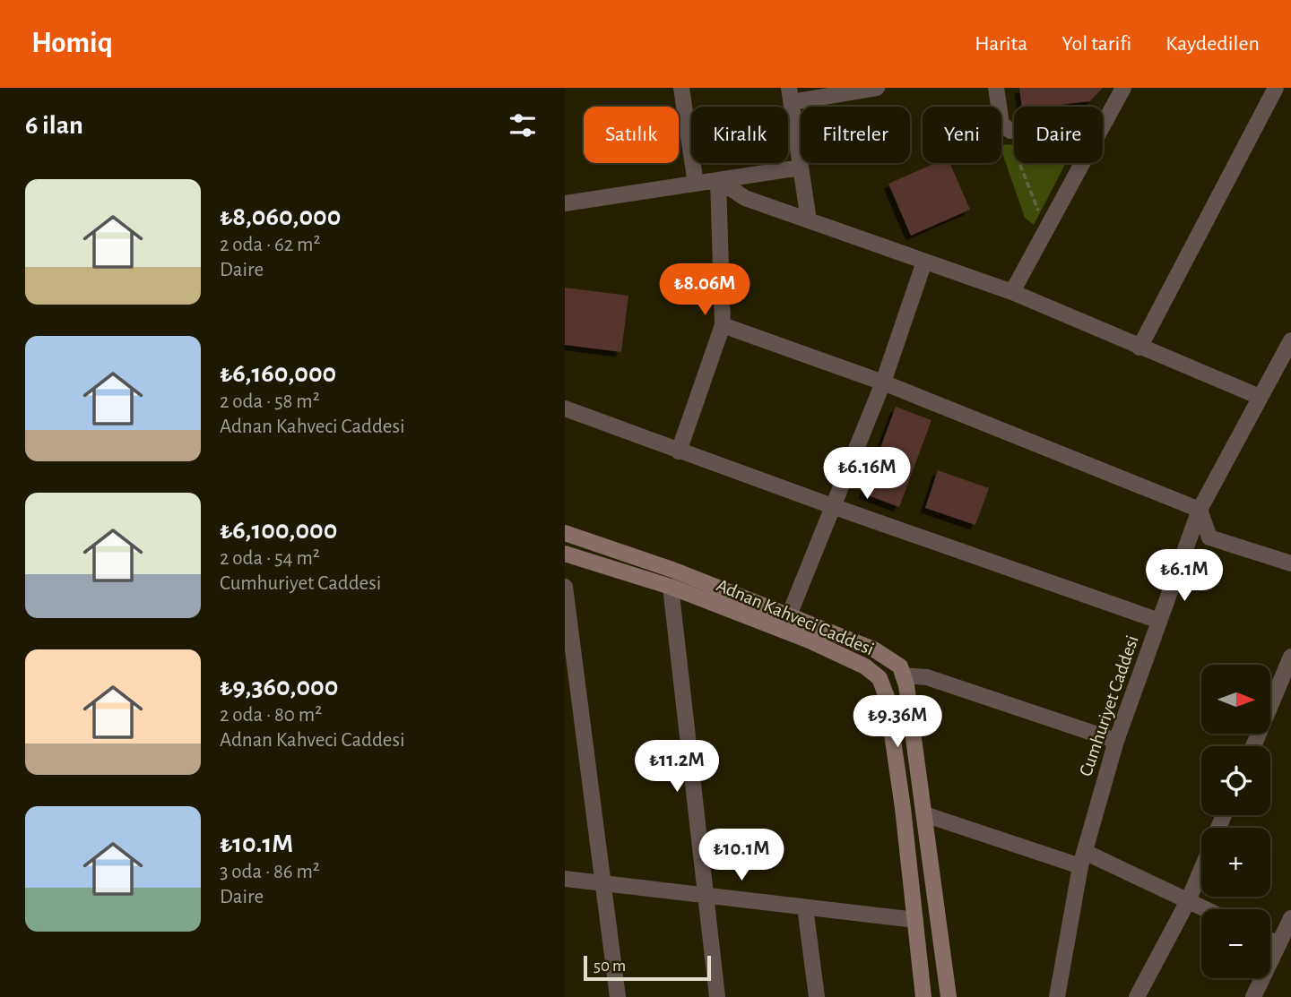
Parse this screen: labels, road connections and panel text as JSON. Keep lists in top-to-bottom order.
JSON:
{
  "streets": {
    "main road": ["Adnan Kahveci Caddesi"],
    "street": ["Cumhuriyet Caddesi"]
  },
  "scale_bar": "50 m",
  "north": "right",
  "page": {
    "header": "Homiq",
    "nav": ["Harita", "Yol tarifi", "Kaydedilen"],
    "heading": "6 ilan",
    "chip": [
      "Satılık",
      "Kiralık",
      "Filtreler",
      "Yeni",
      "Daire"
    ],
    "list": [
      {
        "name": "₺8,060,000",
        "note": "2 oda · 62 m² · Daire"
      },
      {
        "name": "₺6,160,000",
        "note": "2 oda · 58 m² · Adnan Kahveci Caddesi"
      },
      {
        "name": "₺6,100,000",
        "note": "2 oda · 54 m² · Cumhuriyet Caddesi"
      },
      {
        "name": "₺9,360,000",
        "note": "2 oda · 80 m² · Adnan Kahveci Caddesi"
      },
      {
        "name": "₺10.1M",
        "note": "3 oda · 86 m² · Daire"
      }
    ],
    "price": [
      "₺8.06M",
      "₺6.16M",
      "₺6.1M",
      "₺9.36M",
      "₺11.2M",
      "₺10.1M"
    ],
    "map_buttons": ["+", "−"],
    "scale": "50 m"
  }
}
